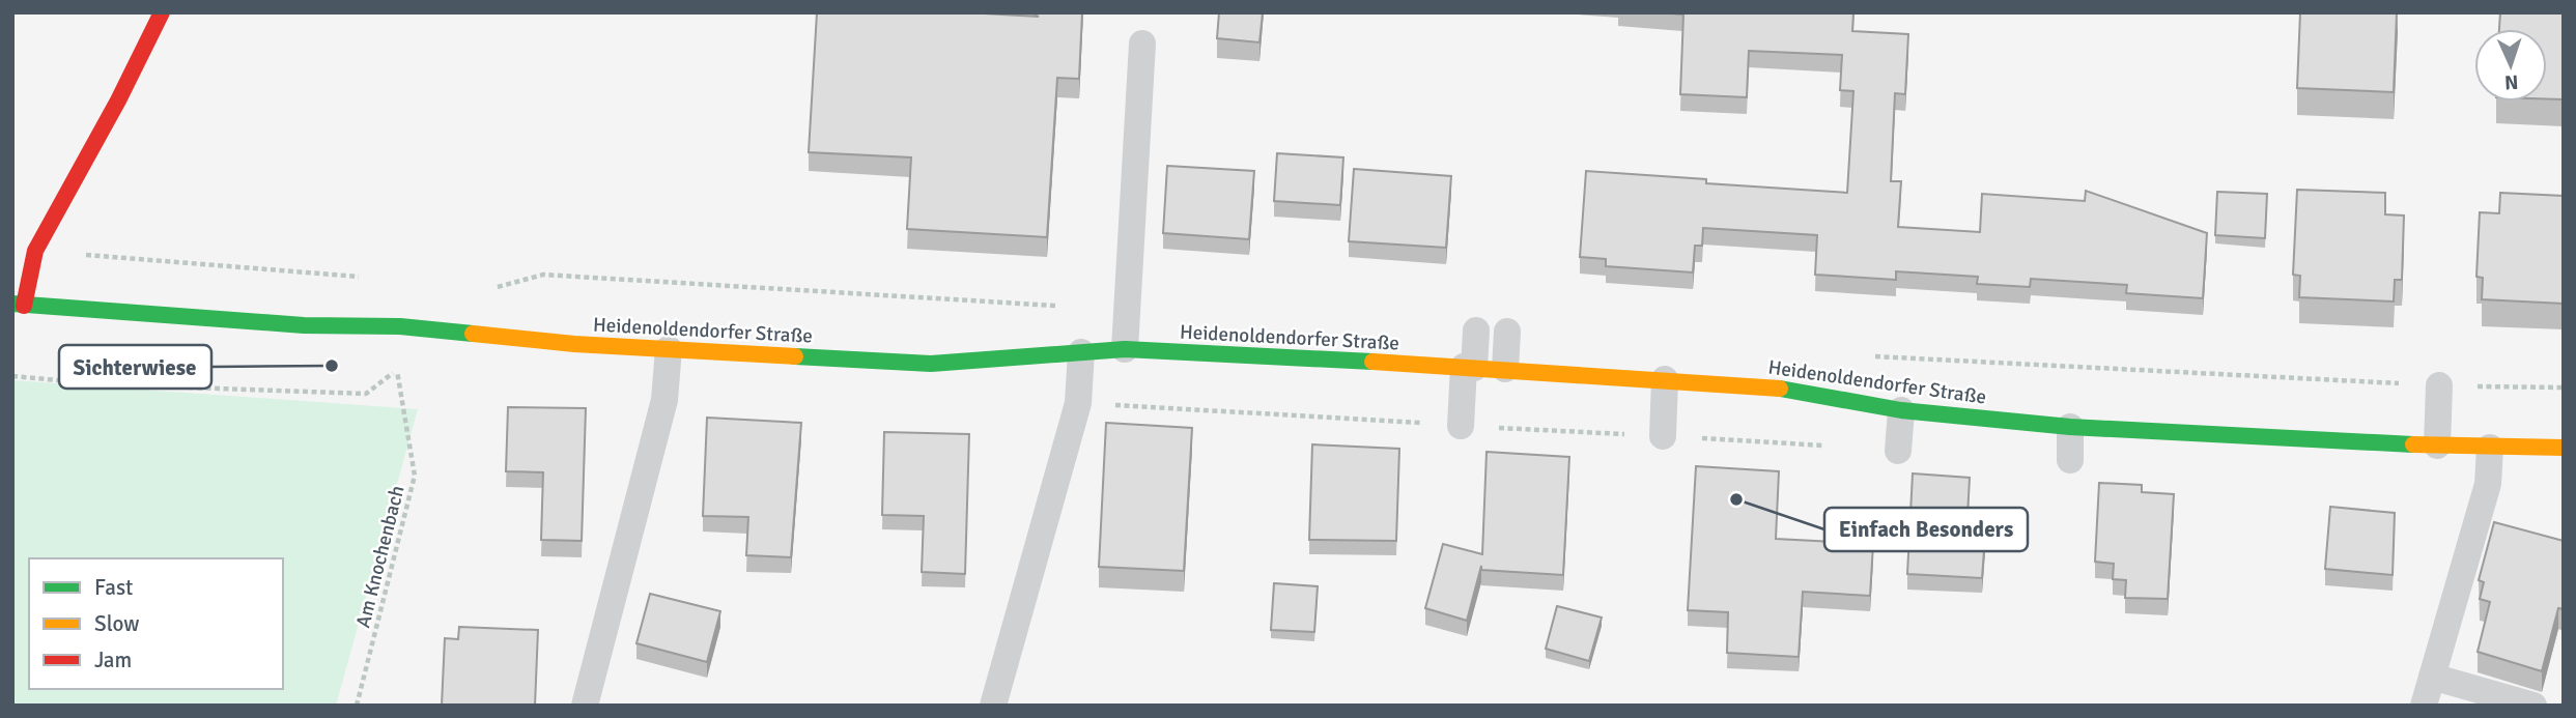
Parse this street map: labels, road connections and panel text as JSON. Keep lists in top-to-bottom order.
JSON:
{
  "streets": {
    "street": ["Heidenoldendorfer Straße"],
    "path": ["Am Knochenbach"]
  },
  "places": ["Sichterwiese", "Einfach Besonders"],
  "legend": ["Fast", "Slow", "Jam"],
  "north": "bottom"
}
